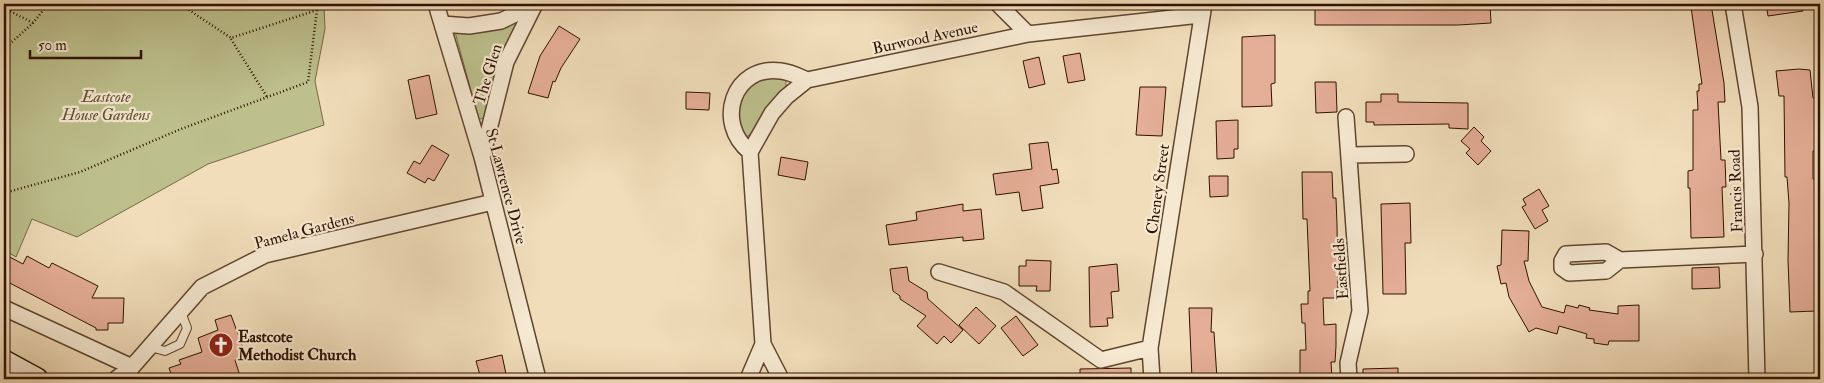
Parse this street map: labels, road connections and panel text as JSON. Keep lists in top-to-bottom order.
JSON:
{
  "streets": {
    "street": [
      "Burwood Avenue",
      "The Glen",
      "St Lawrence Drive",
      "Cheney Street",
      "Francis Road",
      "Pamela Gardens",
      "Eastfields"
    ]
  },
  "crossings": [
    ["Burwood Avenue", "Cheney Street"],
    ["The Glen", "St Lawrence Drive"],
    ["St Lawrence Drive", "Pamela Gardens"]
  ],
  "parks": ["Eastcote House Gardens"],
  "places": {
    "church": ["Eastcote Methodist Church"]
  },
  "scale_bar": "50 m"
}
